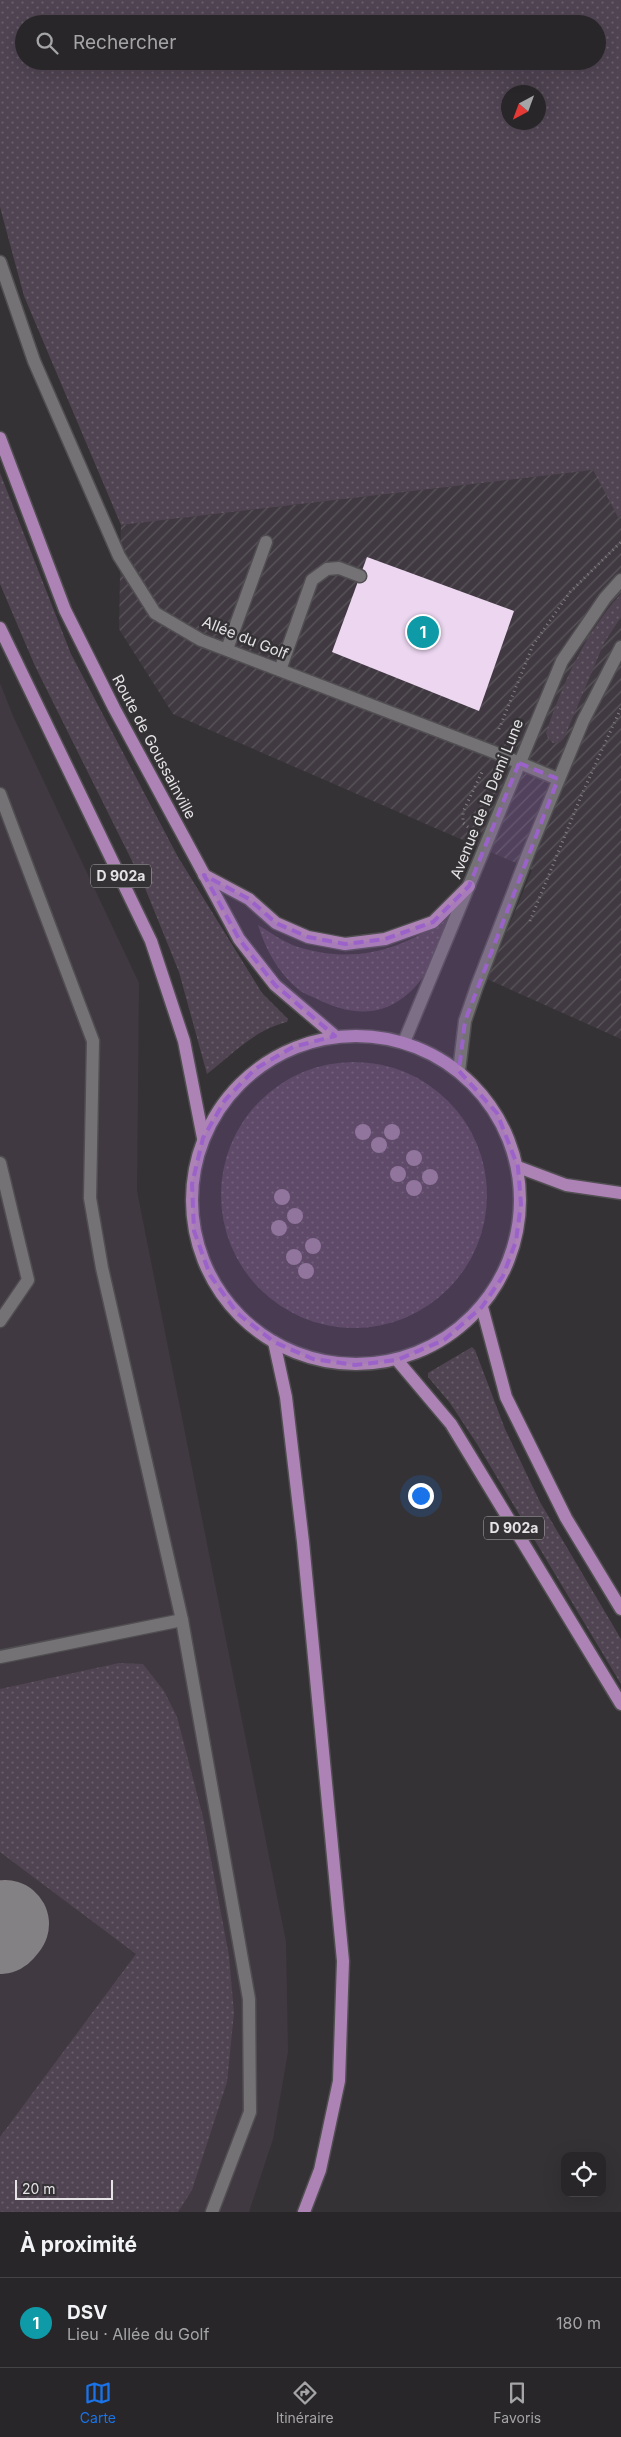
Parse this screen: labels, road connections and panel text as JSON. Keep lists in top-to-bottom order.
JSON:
{
  "streets": {
    "main road": ["Route de Goussainville", "D 902a"],
    "street": ["Allée du Golf", "Avenue de la Demi Lune"]
  },
  "crossings": [
    ["Allée du Golf", "Avenue de la Demi Lune"]
  ],
  "scale_bar": "20 m",
  "north": "bottom left",
  "page": {
    "search": "Rechercher",
    "pins": "1",
    "scale": "20 m",
    "heading": "À proximité",
    "list": [
      {
        "mark": "1",
        "name": "DSV",
        "note": "Lieu · Allée du Golf",
        "value": "180 m"
      }
    ],
    "nav": ["Carte", "Itinéraire", "Favoris"]
  }
}
